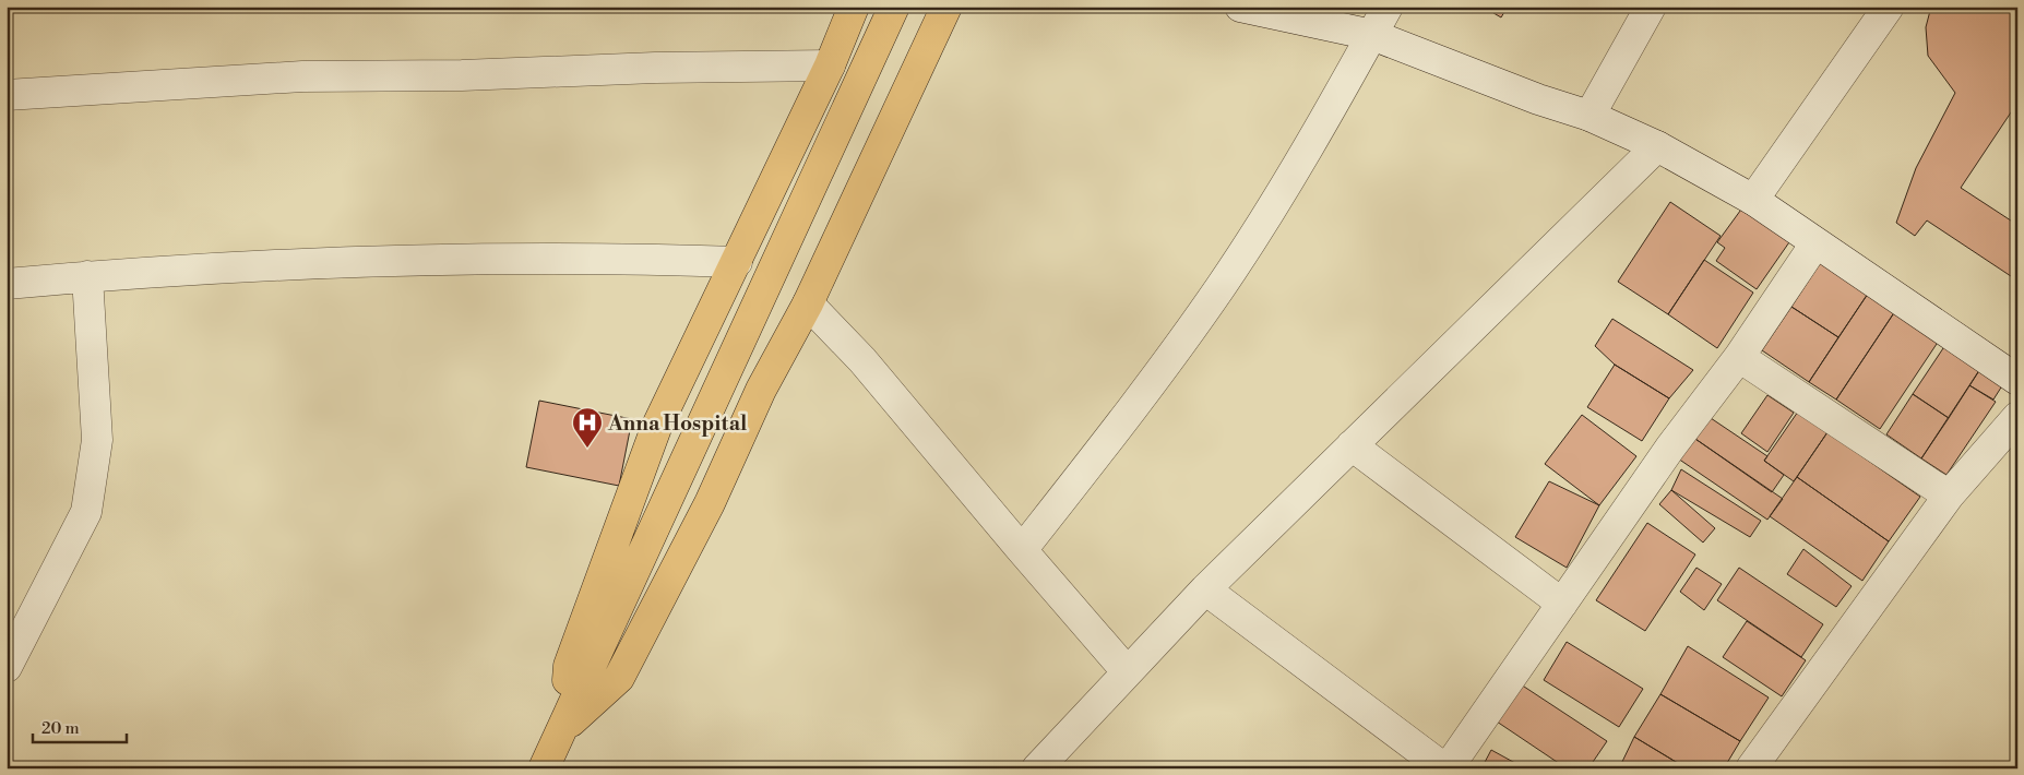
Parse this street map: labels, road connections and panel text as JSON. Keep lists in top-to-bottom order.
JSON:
{
  "places": {
    "hospital": ["Anna Hospital"]
  },
  "scale_bar": "20 m"
}
